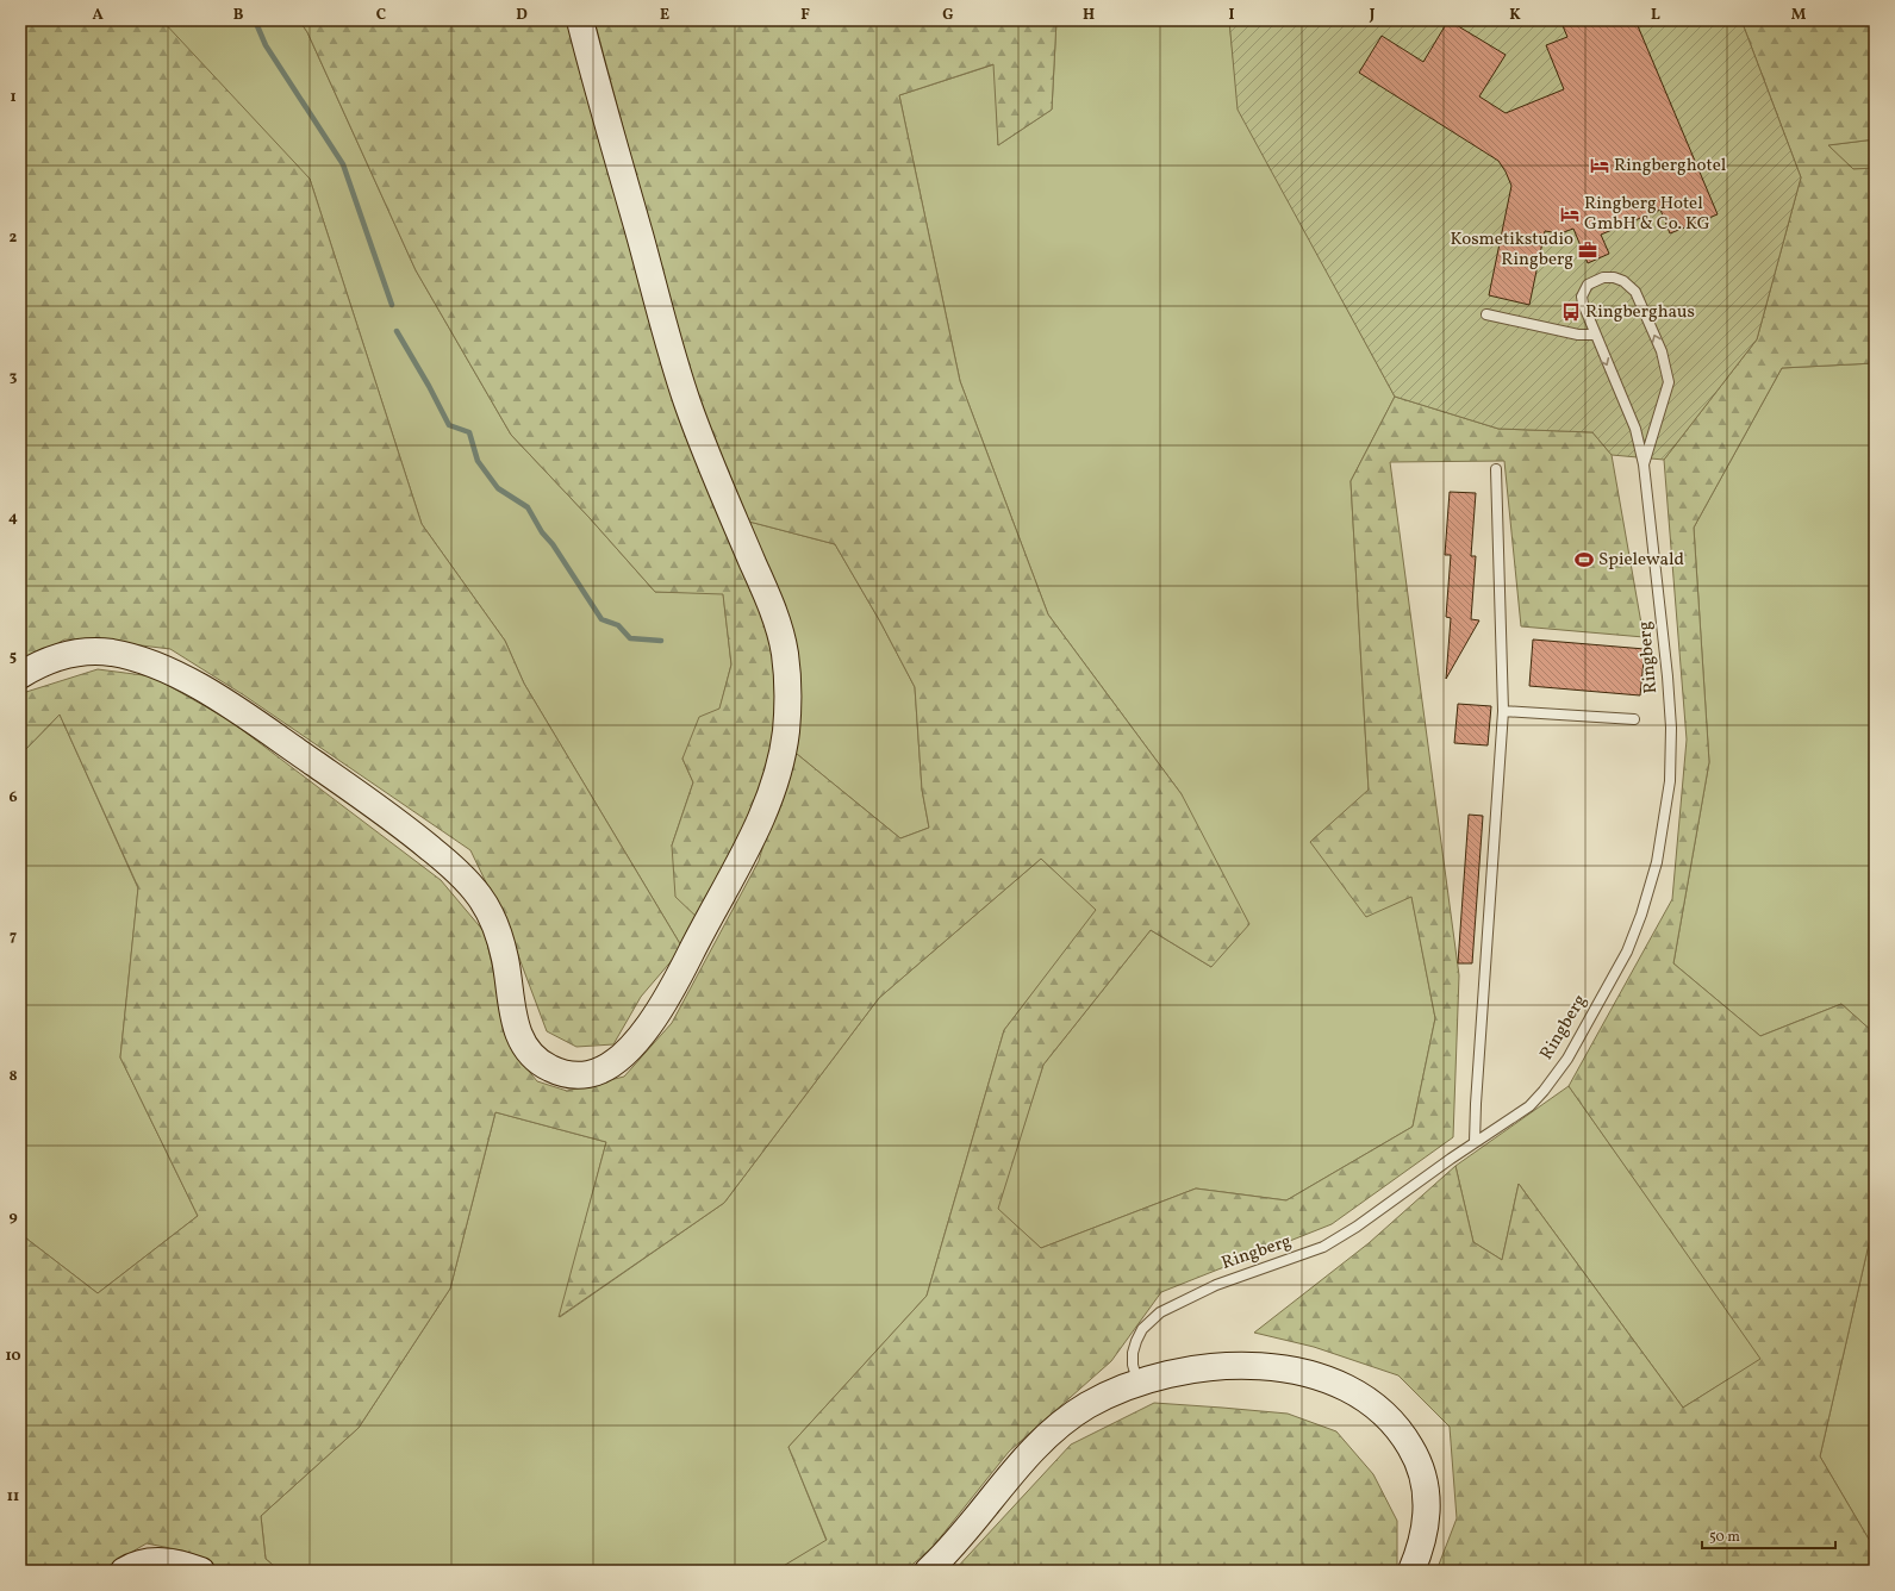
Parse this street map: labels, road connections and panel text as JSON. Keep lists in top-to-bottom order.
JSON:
{
  "streets": {
    "lane": ["Ringberg"]
  },
  "places": {
    "hotel": ["Ringberghotel", "Ringberg Hotel GmbH & Co. KG"],
    "office": ["Kosmetikstudio Ringberg"],
    "bus stop": ["Ringberghaus"],
    "sports": ["Spielewald"]
  },
  "scale_bar": "50 m",
  "grid": {
    "columns": [
      "A",
      "B",
      "C",
      "D",
      "E",
      "F",
      "G",
      "H",
      "I",
      "J",
      "K",
      "L",
      "M"
    ],
    "rows": [
      "1",
      "2",
      "3",
      "4",
      "5",
      "6",
      "7",
      "8",
      "9",
      "10",
      "11"
    ]
  }
}
